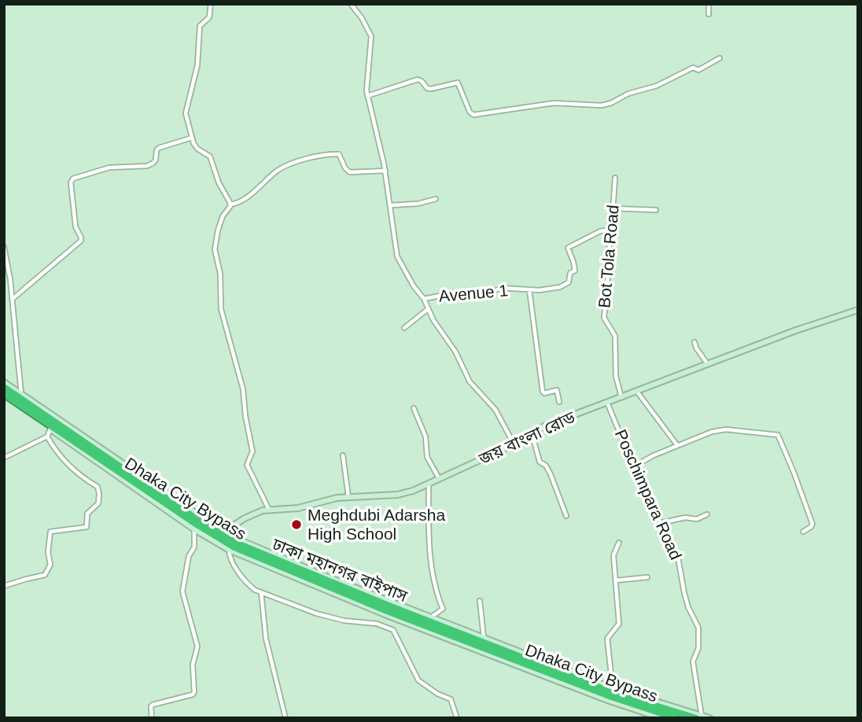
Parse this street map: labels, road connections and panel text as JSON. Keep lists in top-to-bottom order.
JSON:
{
  "streets": {
    "highway": ["Dhaka City Bypass", "ঢাকা মহানগর বাইপাস"],
    "main road": ["জয় বাংলা রোড"],
    "street": ["Bot Tola Road", "Avenue 1", "Poschimpara Road"]
  },
  "crossings": [
    ["Bot Tola Road", "Avenue 1"],
    ["Bot Tola Road", "জয় বাংলা রোড"],
    ["জয় বাংলা রোড", "Poschimpara Road"],
    ["Poschimpara Road", "ঢাকা মহানগর বাইপাস"]
  ],
  "places": ["Meghdubi Adarsha High School"]
}
